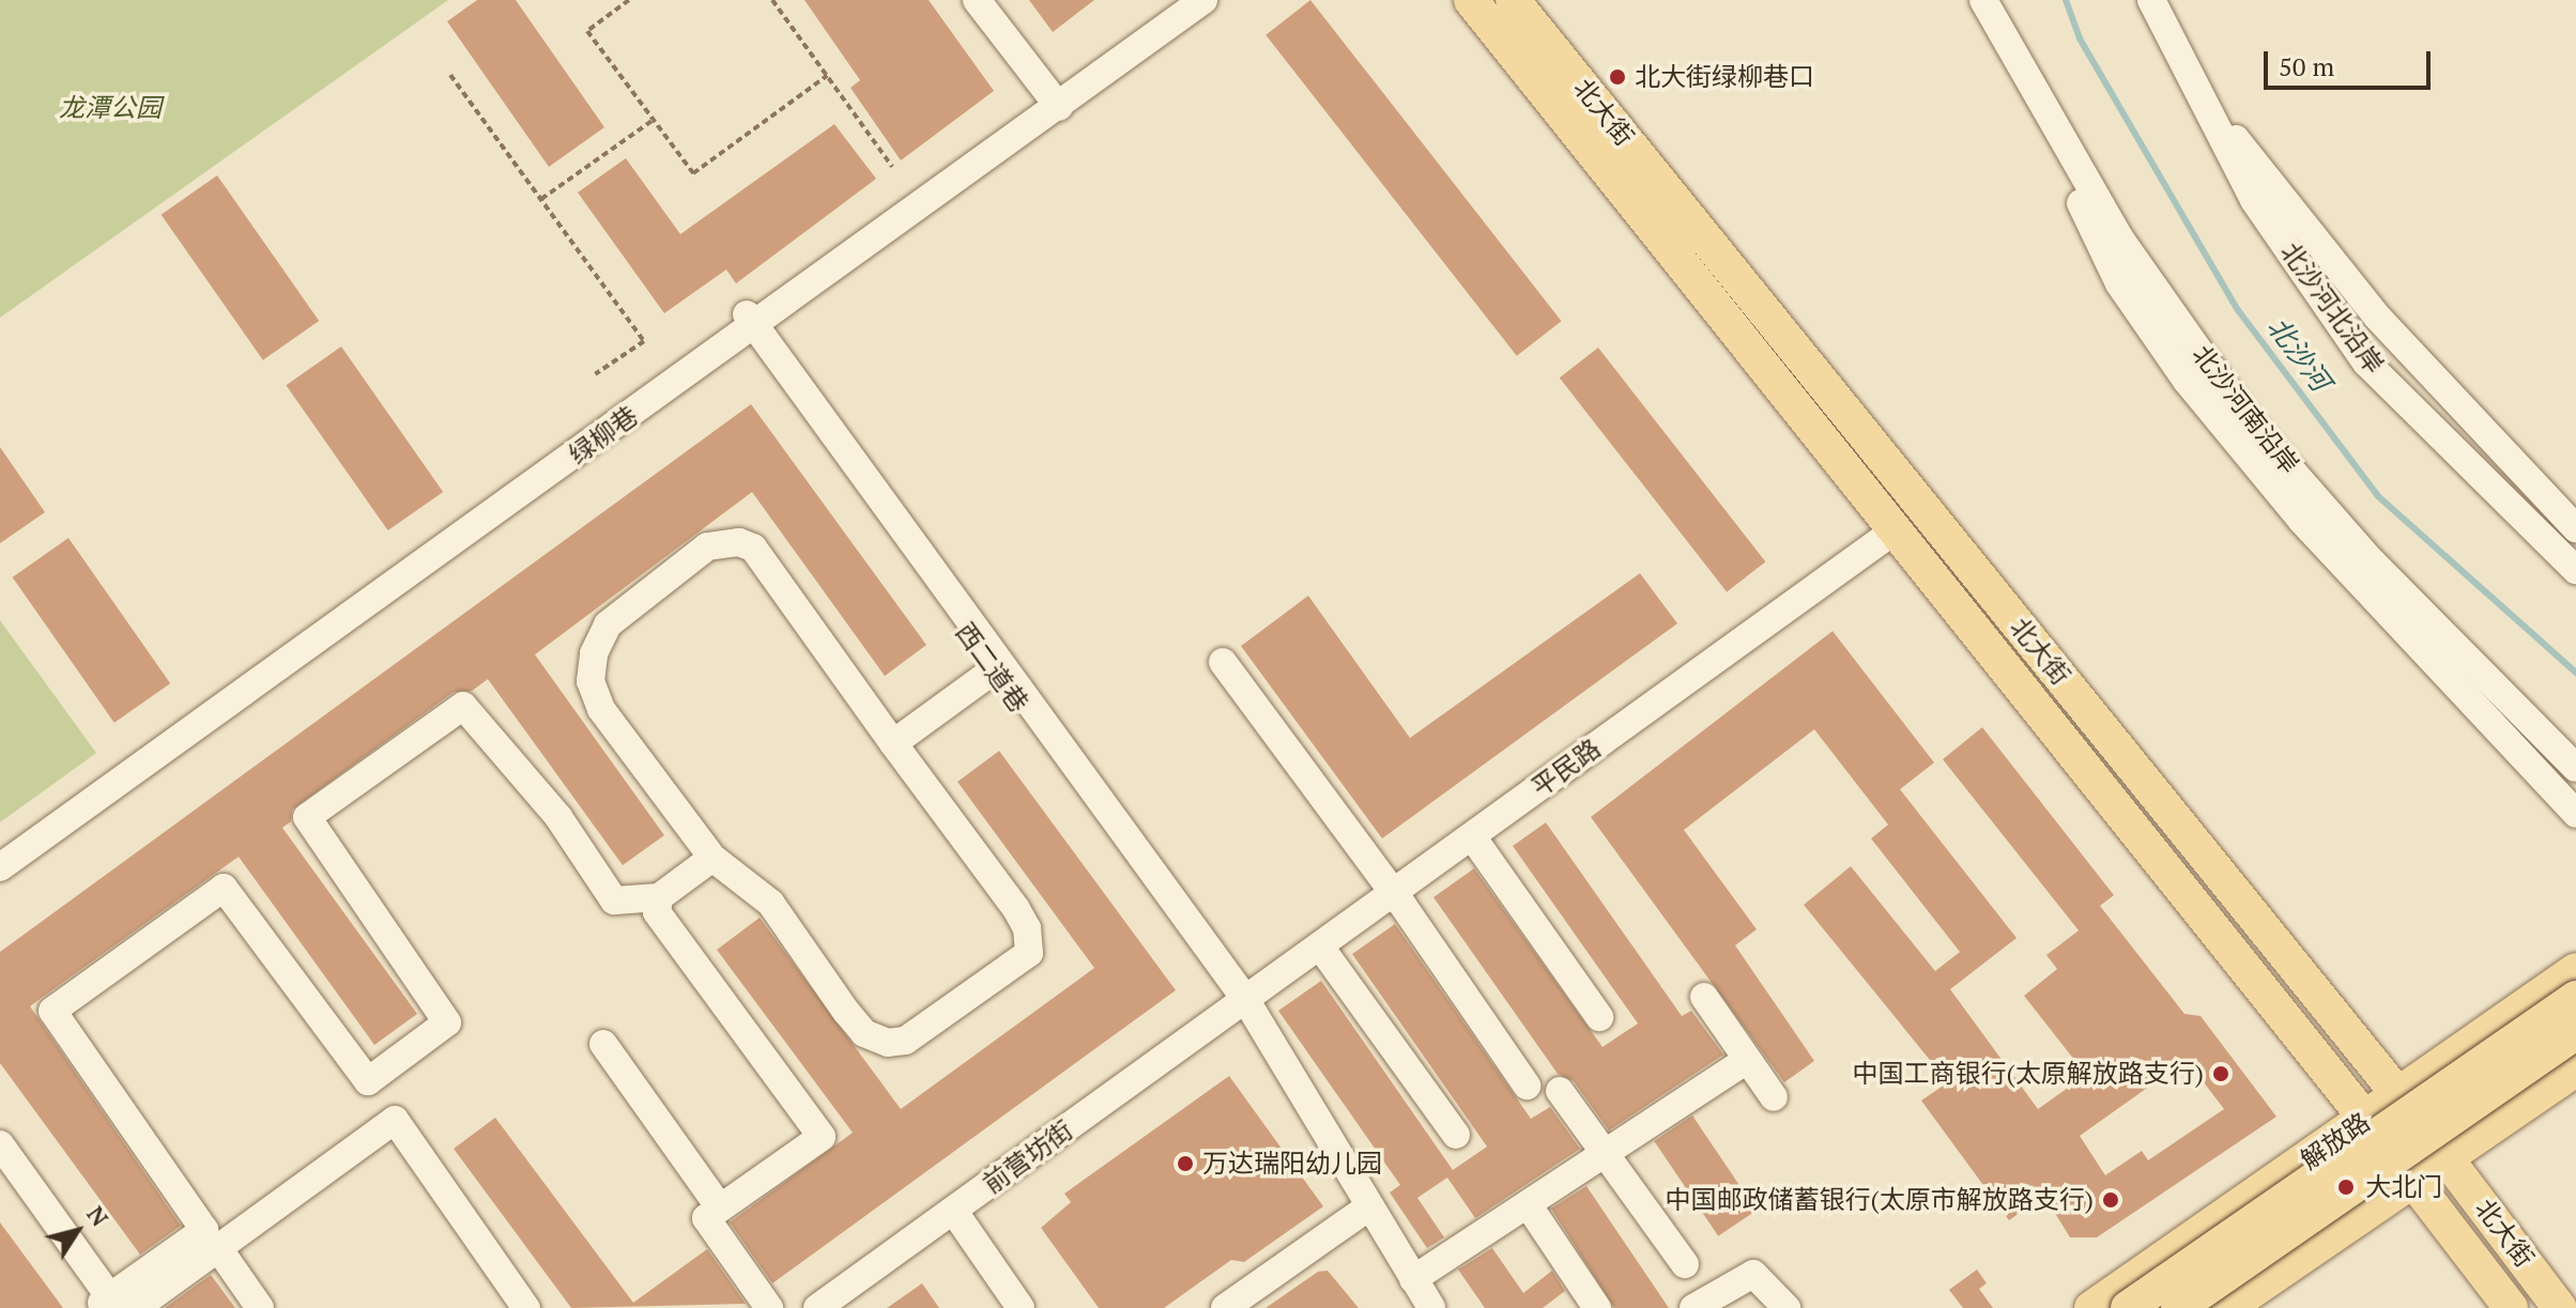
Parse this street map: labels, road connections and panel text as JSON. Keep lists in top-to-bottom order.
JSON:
{
  "streets": {
    "main road": ["北大街", "解放路"],
    "street": [
      "北沙河北沿岸",
      "北沙河南沿岸",
      "绿柳巷",
      "西二道巷",
      "平民路",
      "前营坊街"
    ]
  },
  "crossings": [
    ["北大街", "解放路"],
    ["绿柳巷", "西二道巷"],
    ["西二道巷", "平民路"],
    ["西二道巷", "前营坊街"],
    ["平民路", "前营坊街"]
  ],
  "water": ["北沙河"],
  "parks": ["龙潭公园"],
  "places": [
    "北大街绿柳巷口",
    "中国工商银行(太原解放路支行)",
    "万达瑞阳幼儿园",
    "大北门",
    "中国邮政储蓄银行(太原市解放路支行)"
  ],
  "scale_bar": "50 m",
  "north": "top right"
}
